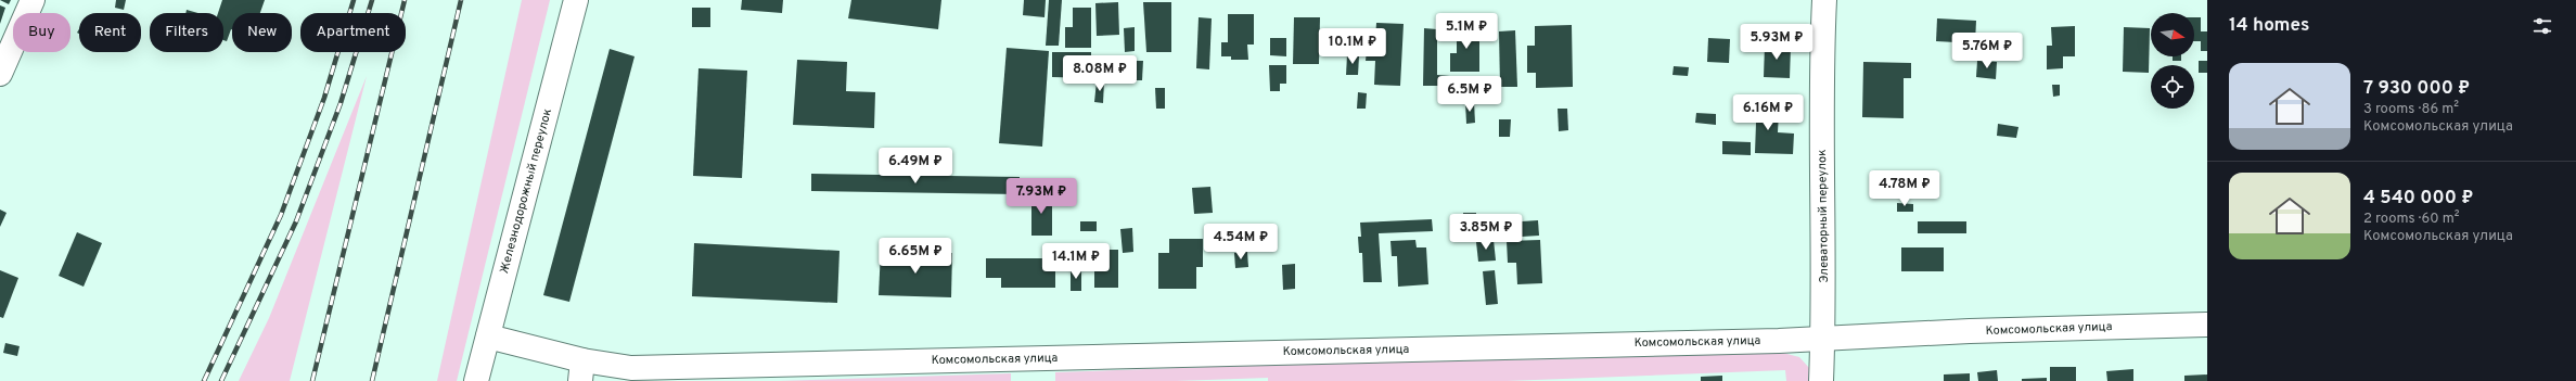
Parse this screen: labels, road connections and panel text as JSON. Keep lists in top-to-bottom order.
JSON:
{
  "streets": {
    "street": ["Железнодорожный переулок", "Элеваторный переулок", "Комсомольская улица"]
  },
  "crossings": [
    ["Железнодорожный переулок", "Комсомольская улица"],
    ["Элеваторный переулок", "Комсомольская улица"]
  ],
  "north": "right",
  "page": {
    "heading": "14 homes",
    "price": [
      "5.1M ₽",
      "5.93M ₽",
      "10.1M ₽",
      "5.76M ₽",
      "8.08M ₽",
      "6.5M ₽",
      "6.16M ₽",
      "6.49M ₽",
      "4.78M ₽",
      "7.93M ₽",
      "3.85M ₽",
      "4.54M ₽",
      "6.65M ₽",
      "14.1M ₽"
    ],
    "chip": [
      "Buy",
      "Rent",
      "Filters",
      "New",
      "Apartment"
    ],
    "list": [
      {
        "name": "7 930 000 ₽",
        "note": "3 rooms · 86 m² · Комсомольская улица"
      },
      {
        "name": "4 540 000 ₽",
        "note": "2 rooms · 60 m² · Комсомольская улица"
      }
    ]
  }
}
